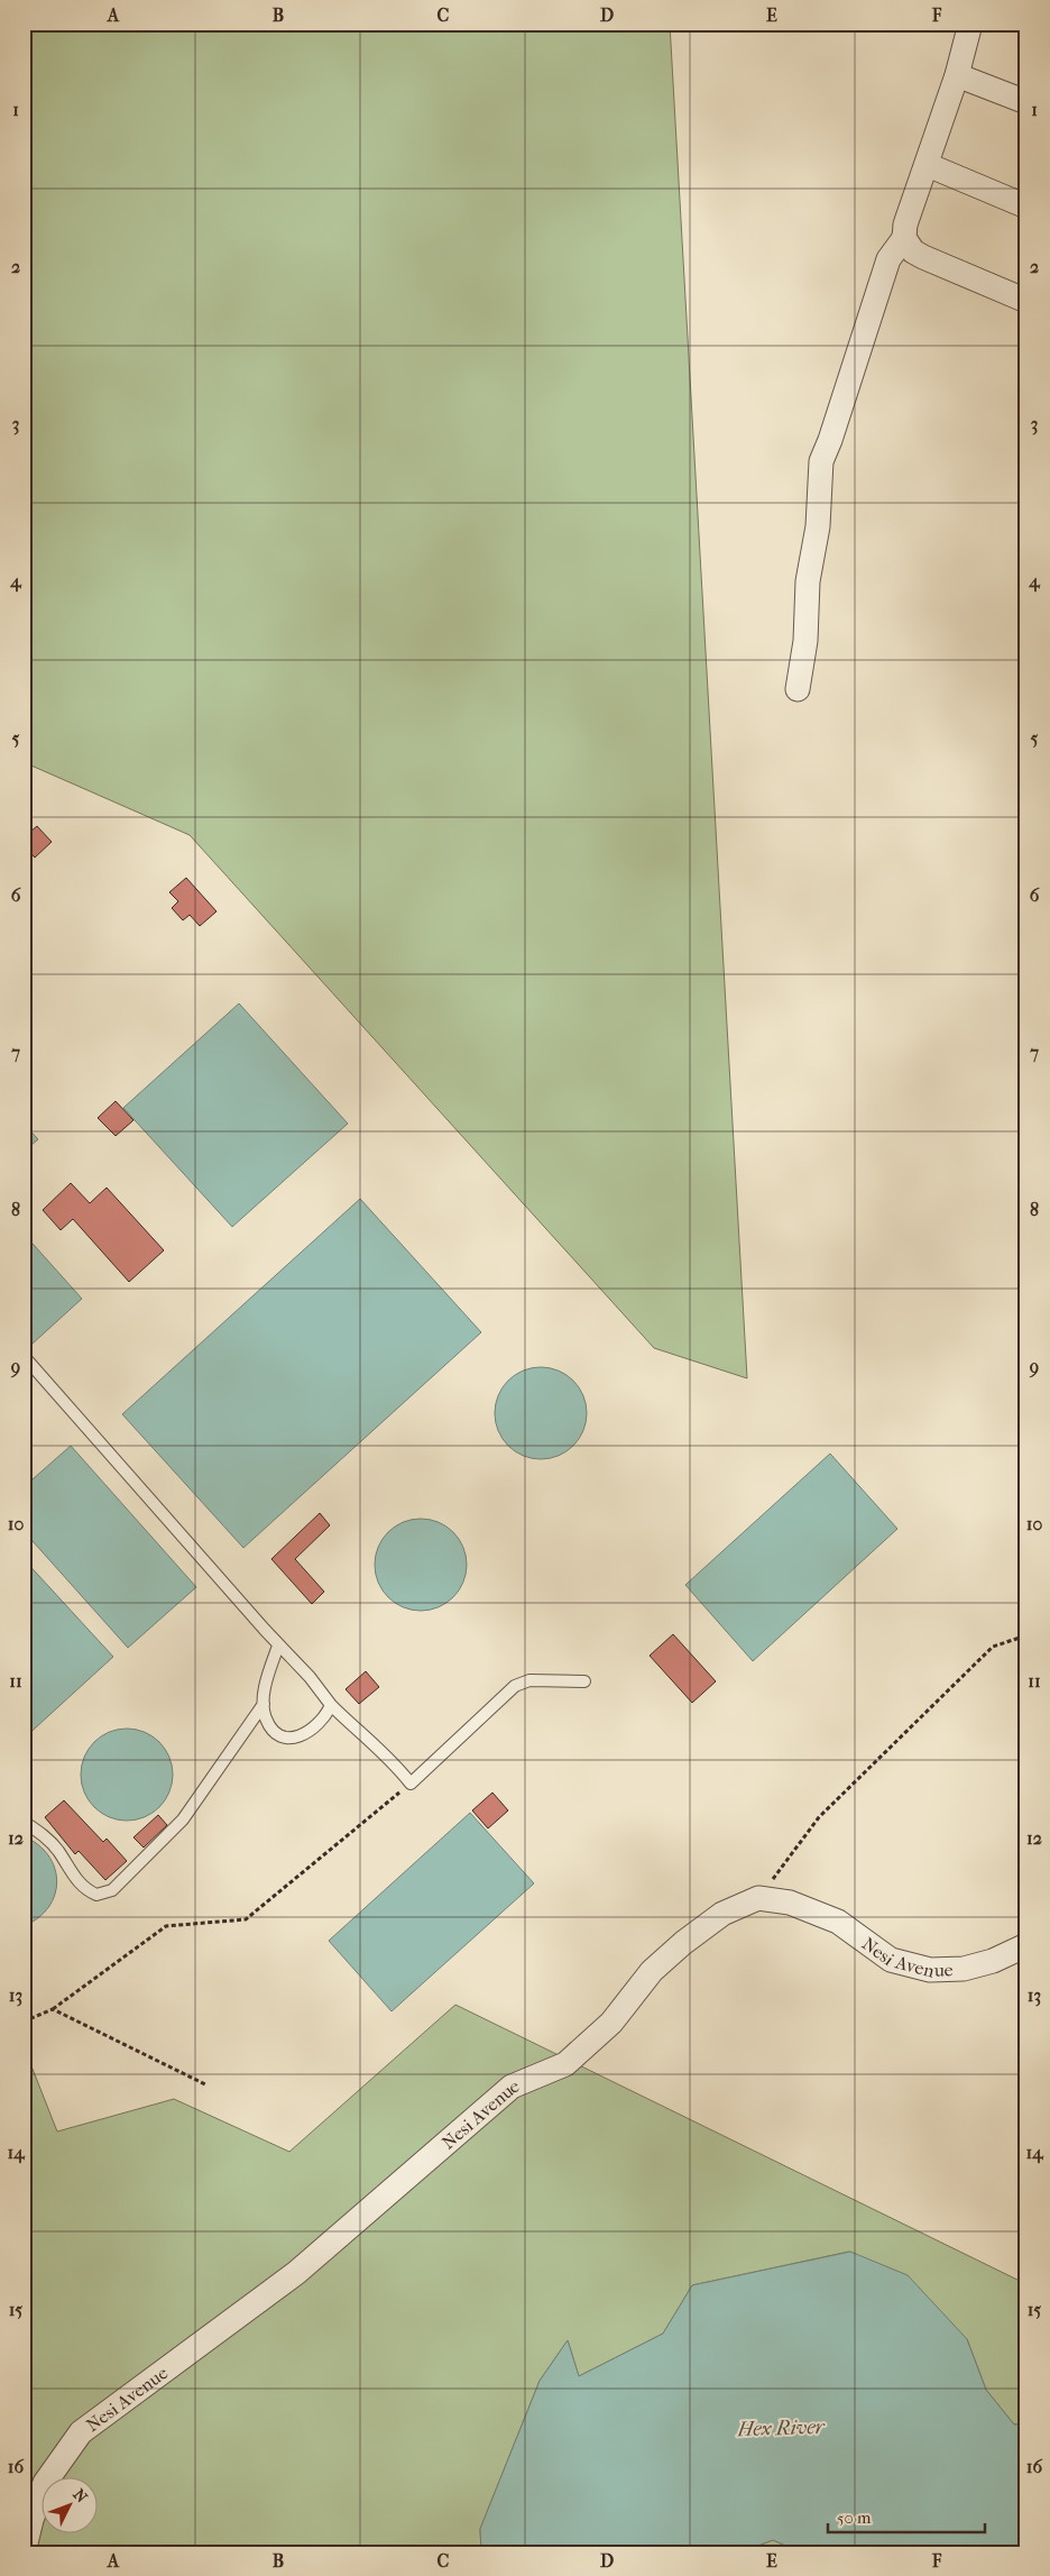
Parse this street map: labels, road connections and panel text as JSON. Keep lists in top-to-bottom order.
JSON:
{
  "streets": {
    "street": ["Nesi Avenue"]
  },
  "water": ["Hex River"],
  "scale_bar": "50 m",
  "north": "top right",
  "grid": {
    "columns": [
      "A",
      "B",
      "C",
      "D",
      "E",
      "F"
    ],
    "rows": [
      "1",
      "2",
      "3",
      "4",
      "5",
      "6",
      "7",
      "8",
      "9",
      "10",
      "11",
      "12",
      "13",
      "14",
      "15",
      "16"
    ]
  }
}
